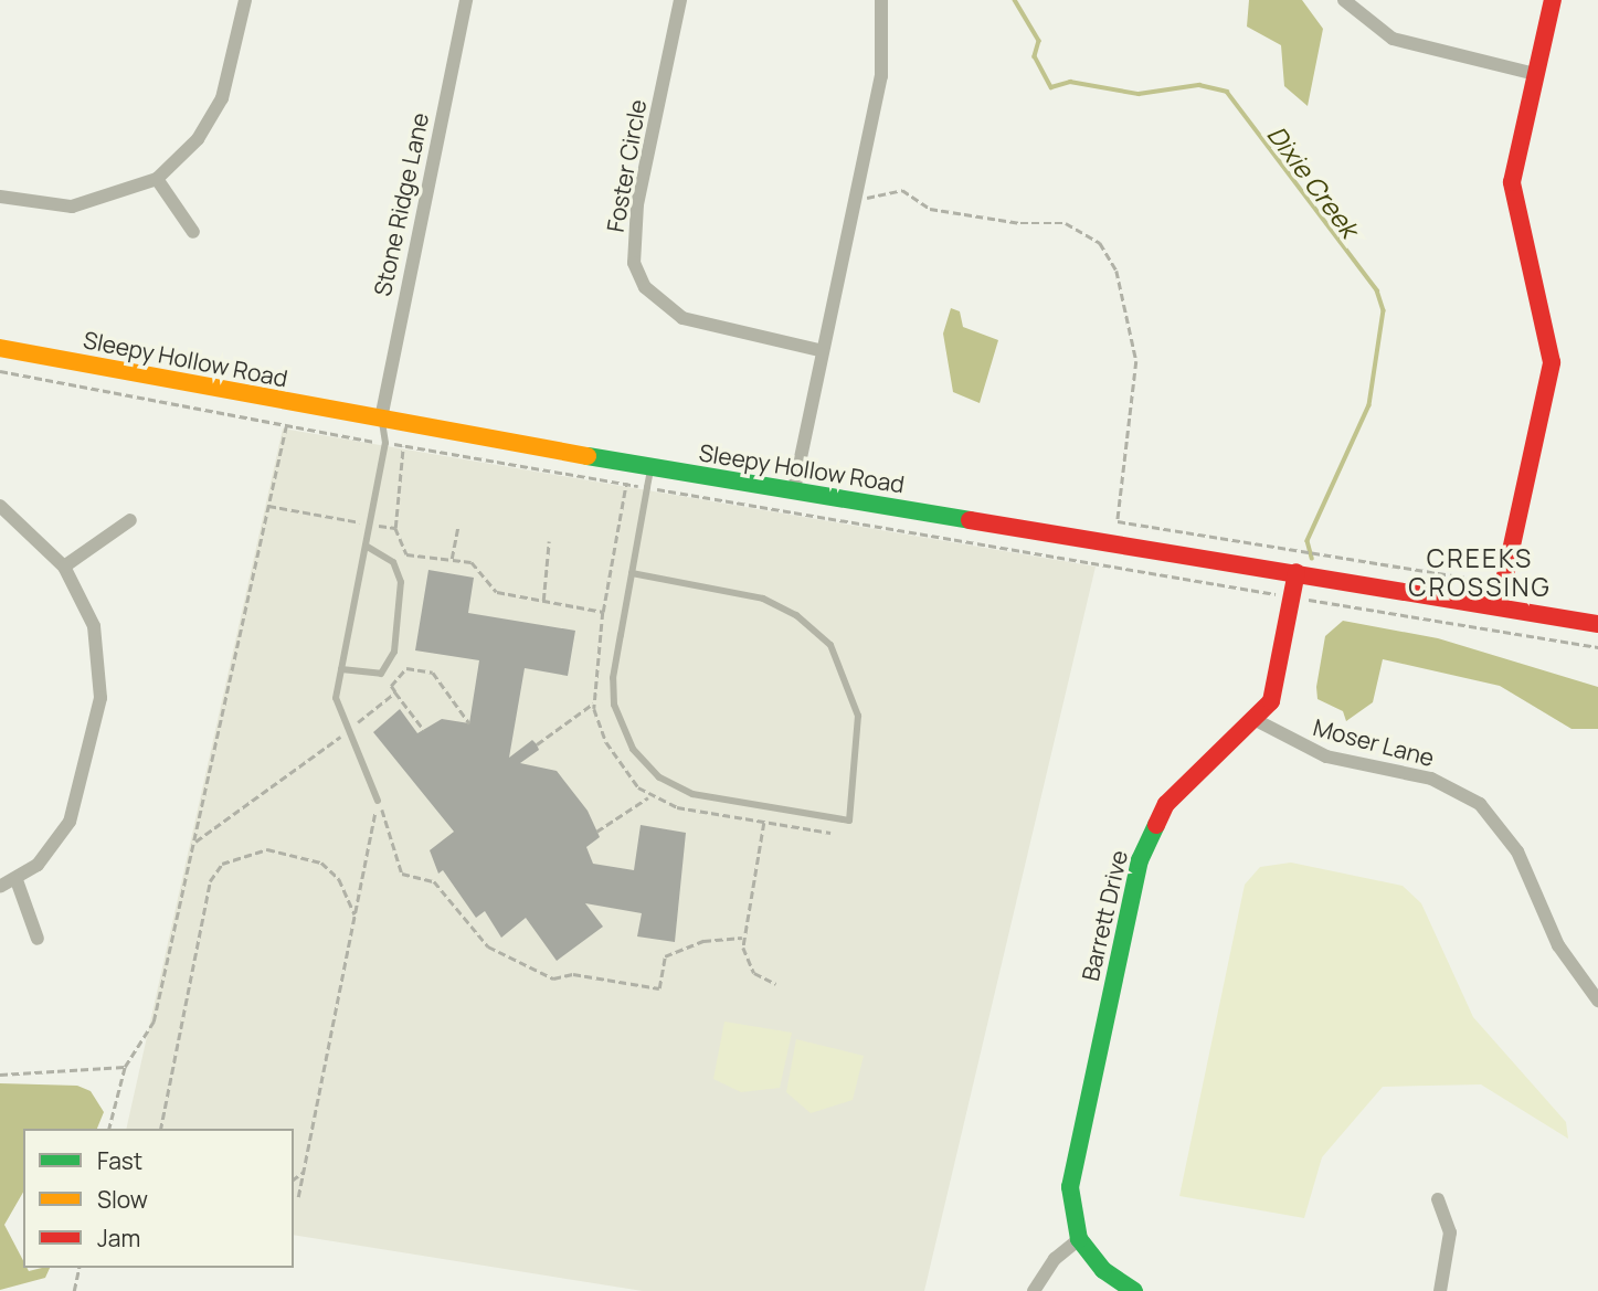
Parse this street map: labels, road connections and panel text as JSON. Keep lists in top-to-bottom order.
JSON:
{
  "streets": {
    "street": [
      "Foster Circle",
      "Stone Ridge Lane",
      "Sleepy Hollow Road",
      "Moser Lane",
      "Barrett Drive"
    ]
  },
  "crossings": [
    ["Stone Ridge Lane", "Sleepy Hollow Road"],
    ["Sleepy Hollow Road", "Barrett Drive"],
    ["Moser Lane", "Barrett Drive"]
  ],
  "districts": ["CREEKS CROSSING"],
  "water": ["Dixie Creek"],
  "legend": ["Fast", "Slow", "Jam"]
}
